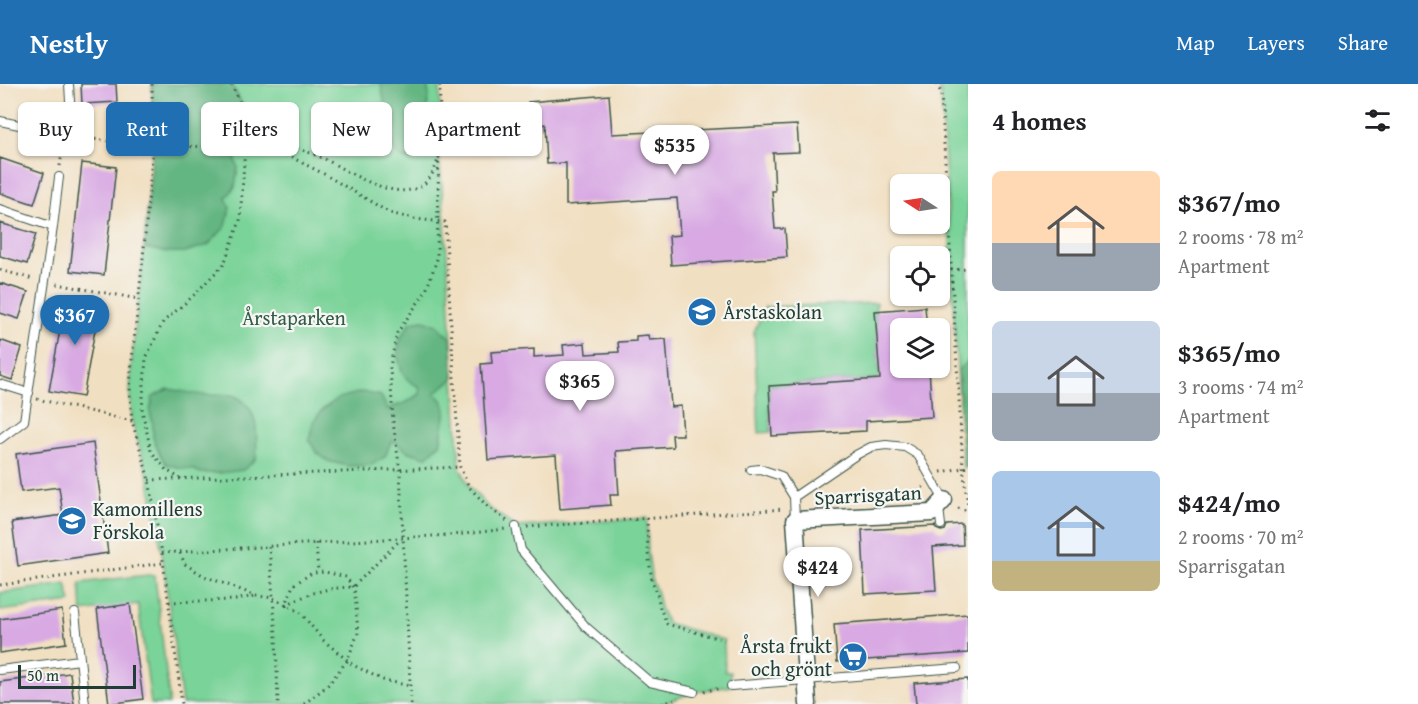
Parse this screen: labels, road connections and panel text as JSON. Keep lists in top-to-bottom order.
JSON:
{
  "streets": {
    "street": ["Sparrisgatan"]
  },
  "parks": ["Årstaparken"],
  "places": {
    "school or university": ["Årstaskolan", "Kamomillens Förskola"],
    "supermarket": ["Årsta frukt och grönt"]
  },
  "scale_bar": "50 m",
  "north": "left",
  "page": {
    "header": "Nestly",
    "nav": ["Map", "Layers", "Share"],
    "heading": "4 homes",
    "chip": [
      "Buy",
      "Rent",
      "Filters",
      "New",
      "Apartment"
    ],
    "price": [
      "$535",
      "$367",
      "$365",
      "$424"
    ],
    "list": [
      {
        "name": "$367/mo",
        "note": "2 rooms · 78 m² · Apartment"
      },
      {
        "name": "$365/mo",
        "note": "3 rooms · 74 m² · Apartment"
      },
      {
        "name": "$424/mo",
        "note": "2 rooms · 70 m² · Sparrisgatan"
      }
    ],
    "scale": "50 m"
  }
}
